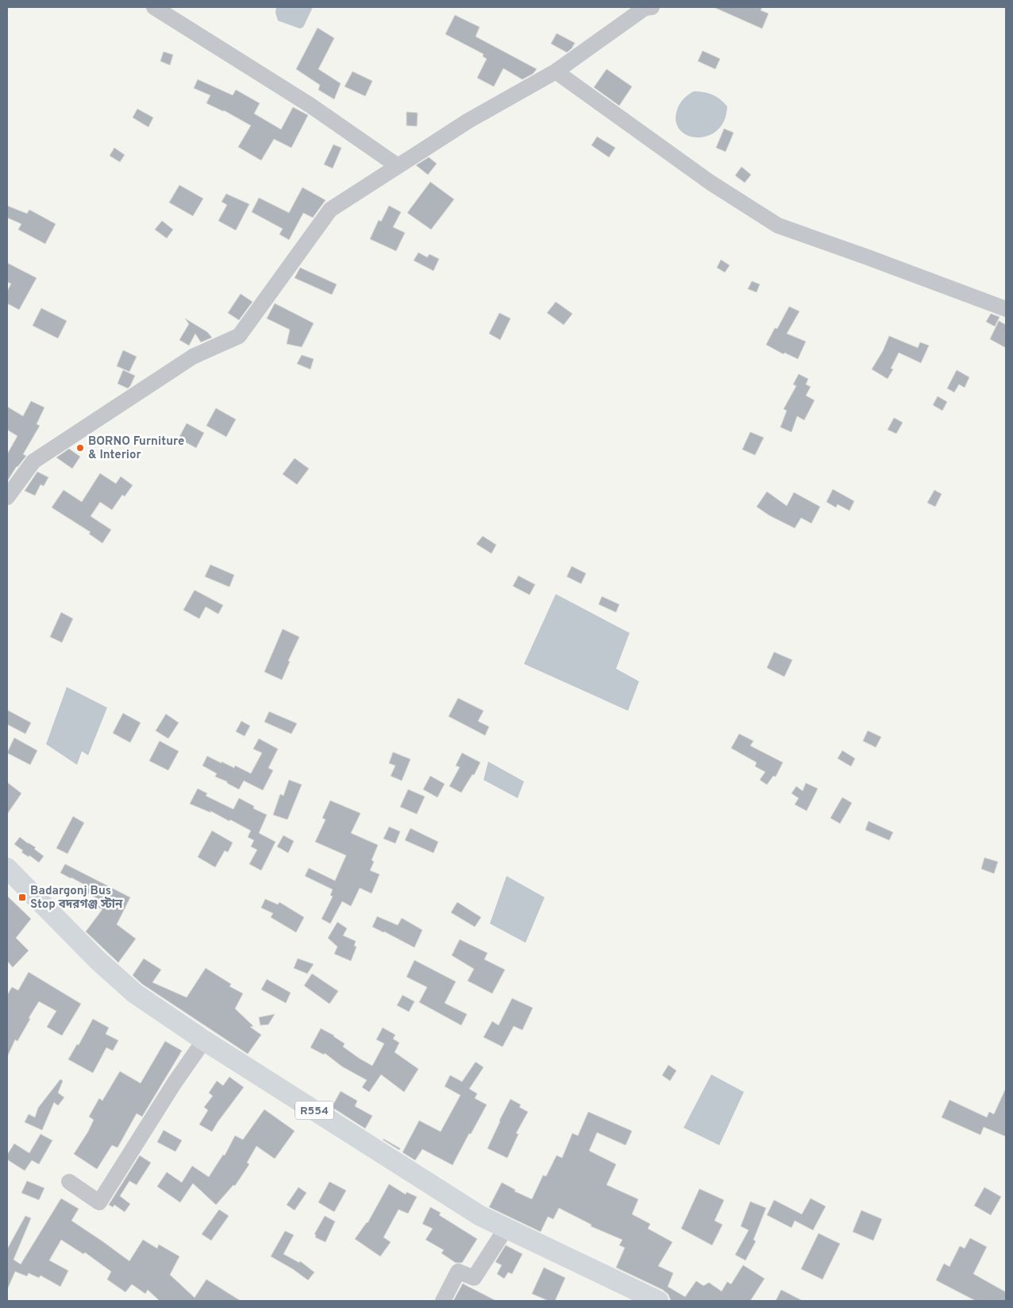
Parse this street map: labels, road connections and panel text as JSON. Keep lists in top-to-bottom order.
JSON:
{
  "streets": {
    "main road": ["R554"]
  },
  "places": {
    "other": ["BORNO Furniture & Interior"],
    "transit": ["Badargonj Bus Stop বদরগঞ্জ স্টান"]
  }
}
